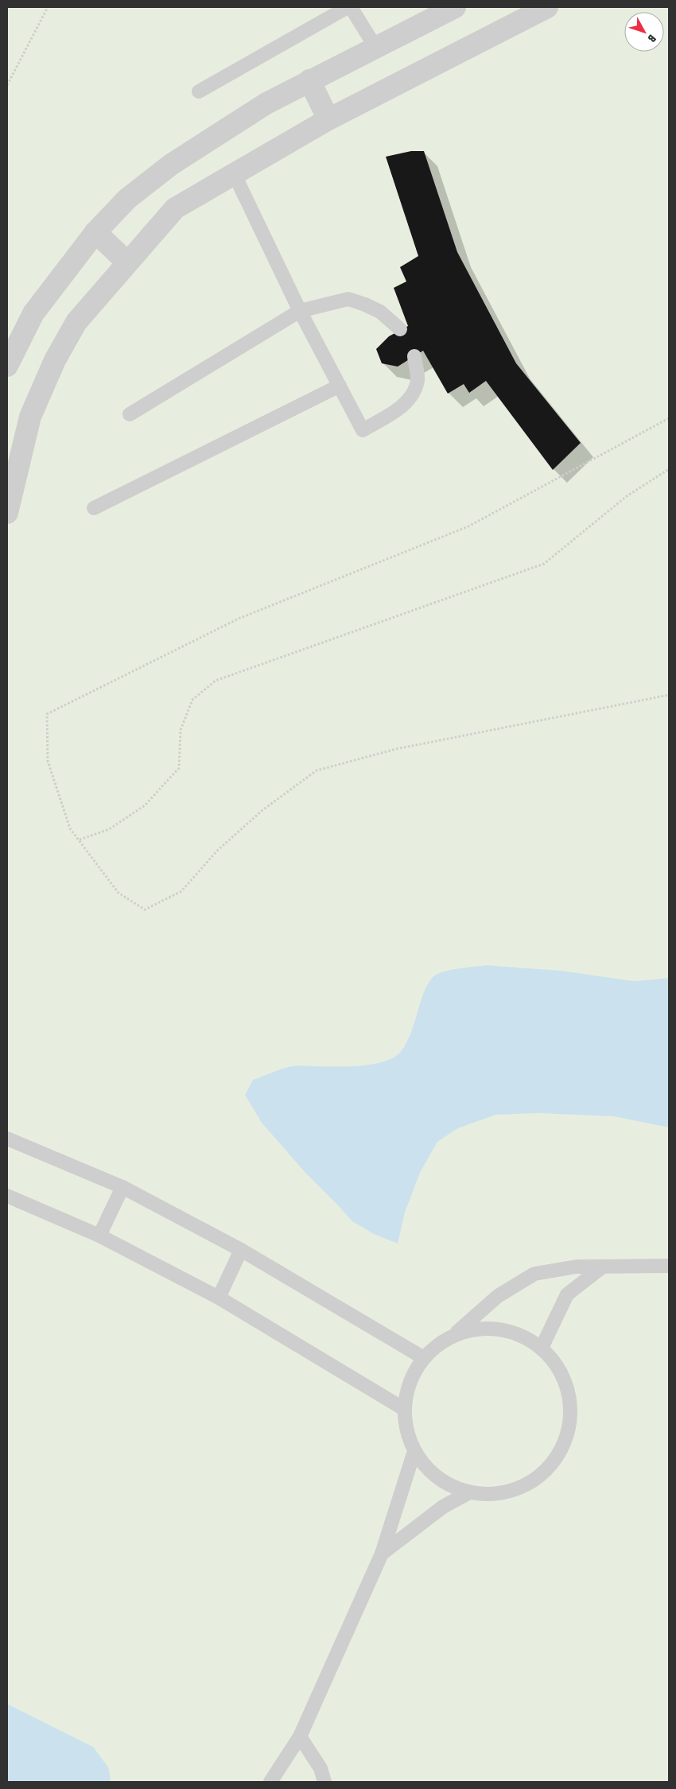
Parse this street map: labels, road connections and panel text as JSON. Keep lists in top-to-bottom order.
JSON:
{
  "north": "bottom right"
}
